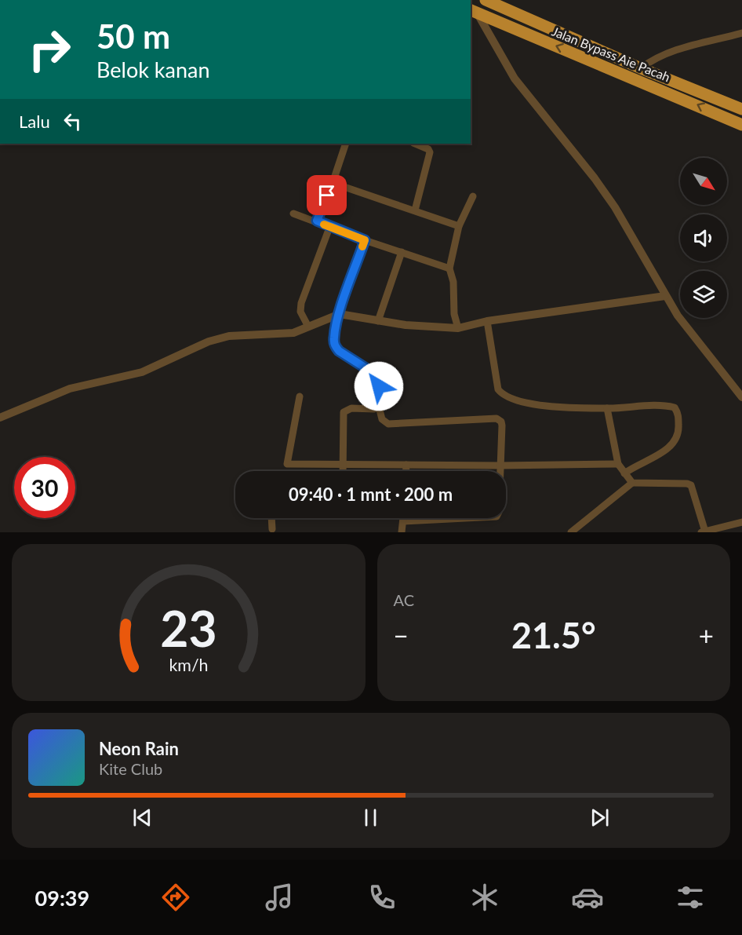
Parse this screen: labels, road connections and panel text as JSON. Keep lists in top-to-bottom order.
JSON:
{
  "streets": {
    "highway": ["Jalan Bypass Aie Pacah"]
  },
  "north": "bottom right",
  "page": {
    "turn": ["50 m", "Belok kanan"],
    "then": "Lalu",
    "limit": "30",
    "trip": "09:40 · 1 mnt · 200 m",
    "tile": "AC",
    "heat": ["−", "21.5°", "+"],
    "song": ["Neon Rain", "Kite Club"],
    "tabs": "09:39",
    "gauge": ["23", "km/h"]
  }
}
